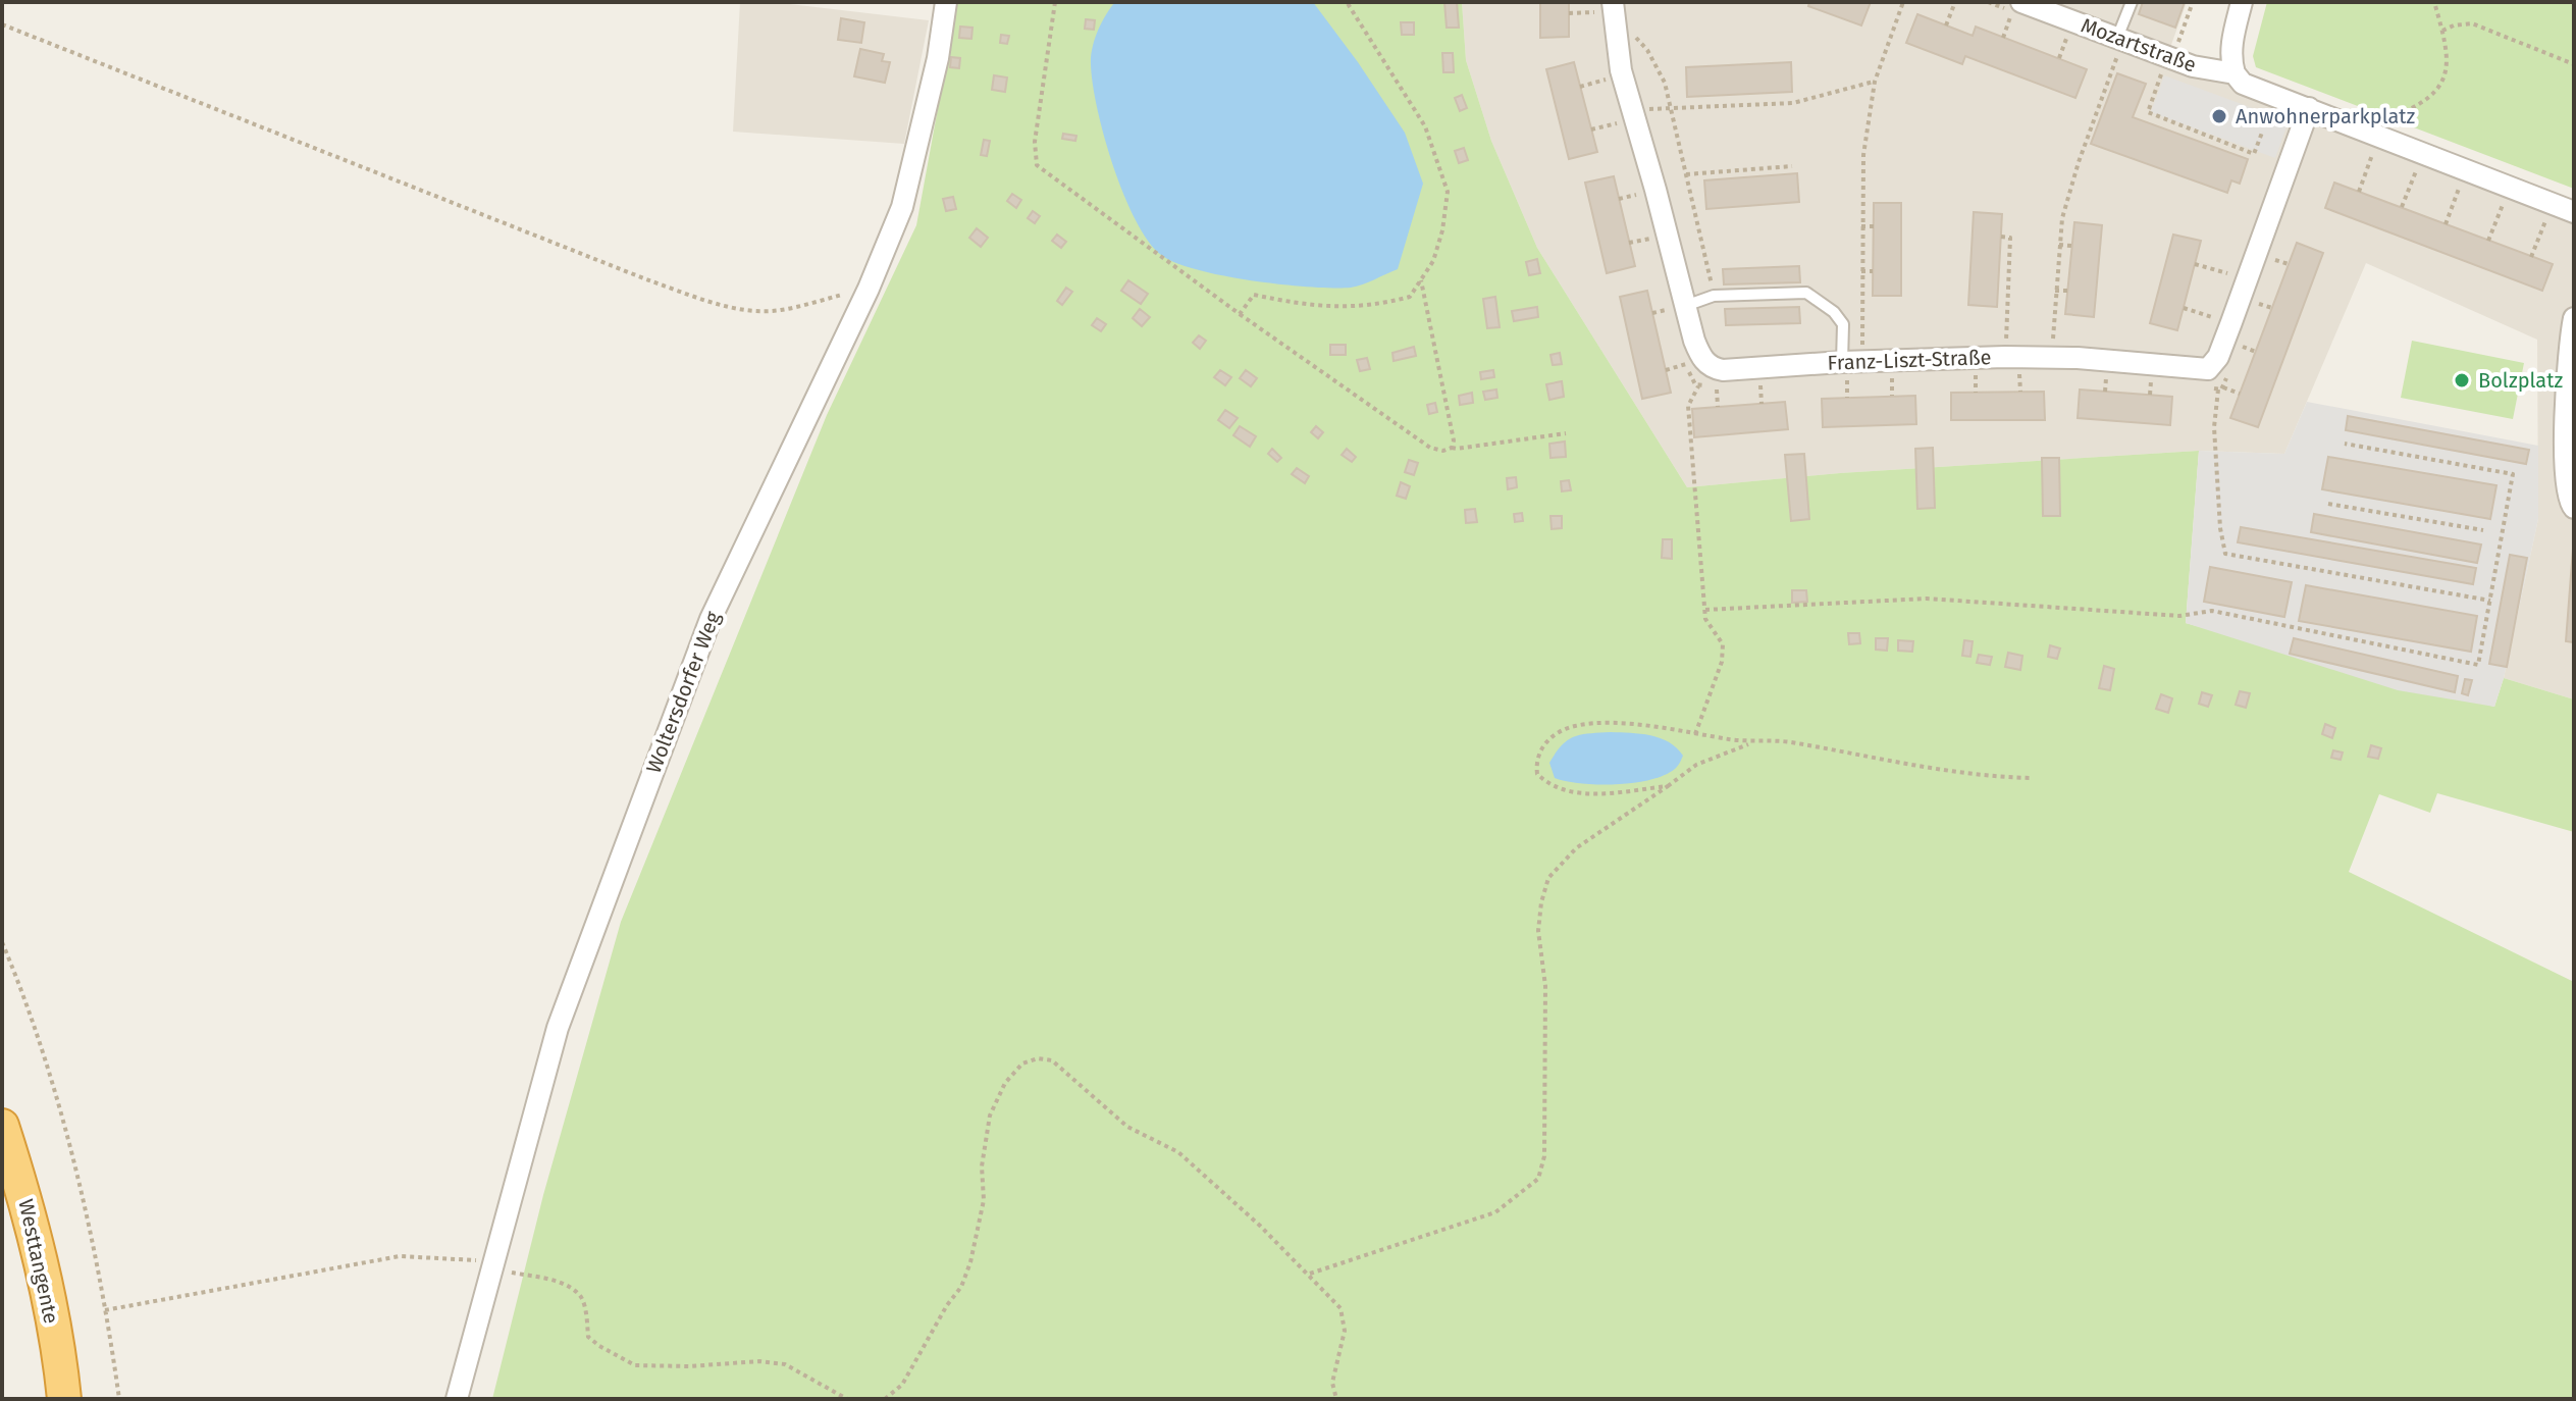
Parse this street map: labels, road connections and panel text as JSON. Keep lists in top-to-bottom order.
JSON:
{
  "streets": {
    "highway": ["Westtangente"],
    "street": ["Mozartstraße", "Franz-Liszt-Straße", "Woltersdorfer Weg"]
  },
  "crossings": [
    ["Mozartstraße", "Franz-Liszt-Straße"]
  ],
  "places": ["Anwohnerparkplatz", "Bolzplatz"]
}
